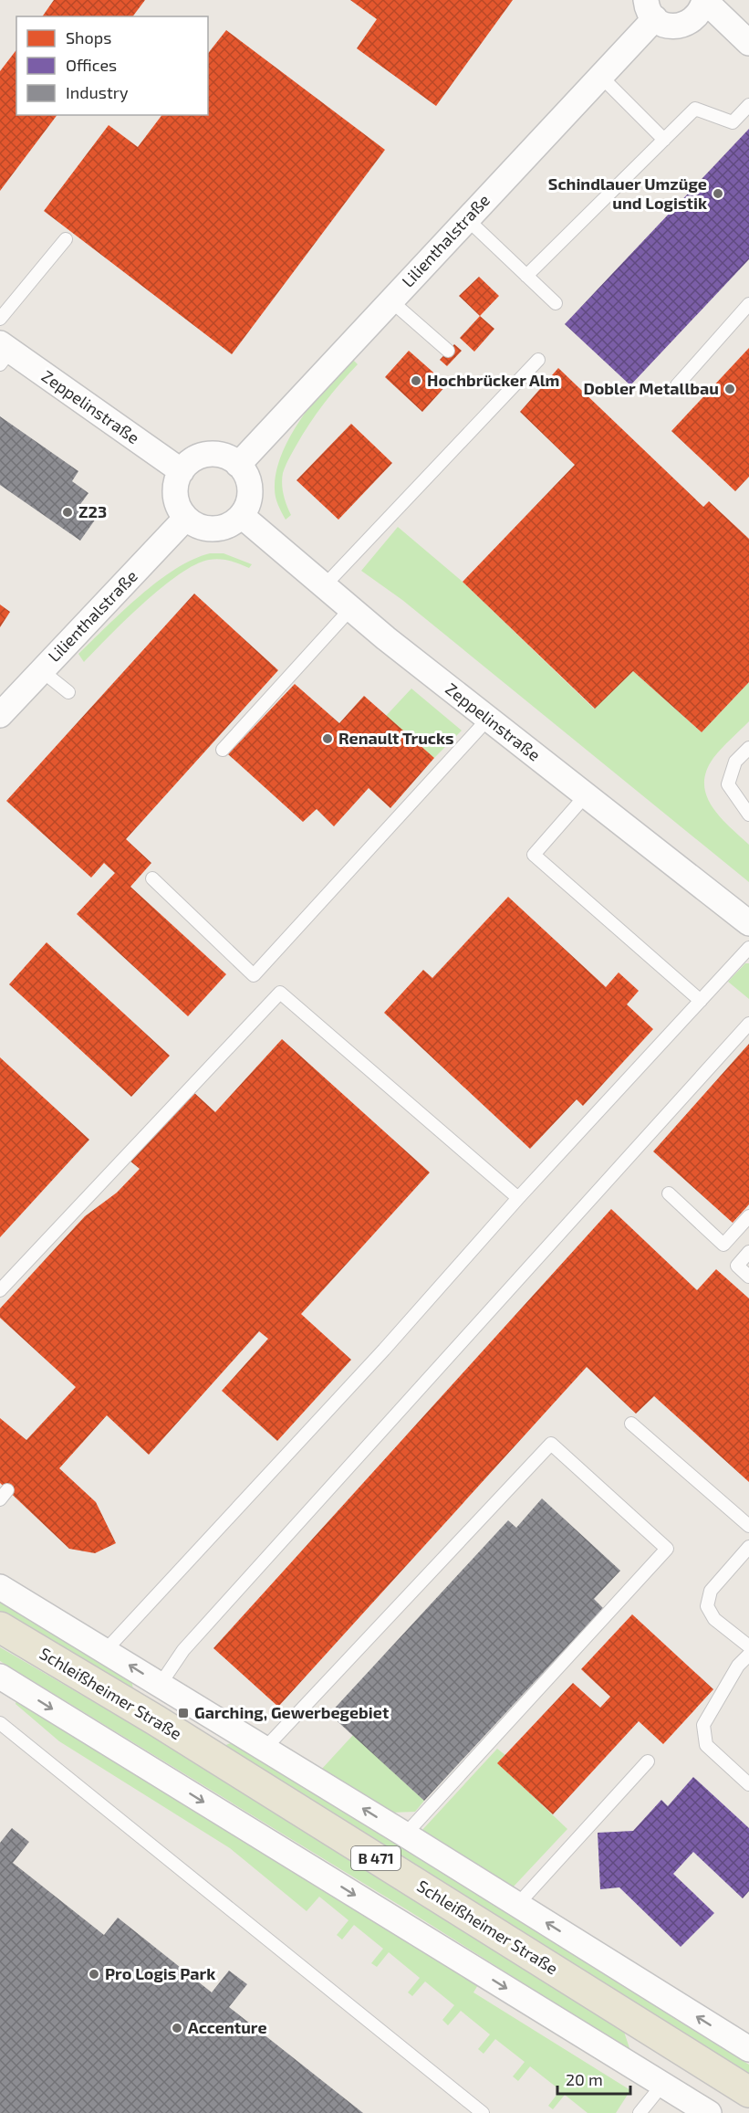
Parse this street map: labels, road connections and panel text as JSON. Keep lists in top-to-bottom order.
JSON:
{
  "streets": {
    "main road": ["Schleißheimer Straße", "B 471"],
    "street": ["Lilienthalstraße", "Zeppelinstraße"]
  },
  "crossings": [
    ["Lilienthalstraße", "Zeppelinstraße"]
  ],
  "places": {
    "other": [
      "Schindlauer Umzüge und Logistik",
      "Hochbrücker Alm",
      "Dobler Metallbau",
      "Z23",
      "Renault Trucks",
      "Pro Logis Park",
      "Accenture"
    ],
    "transit": ["Garching, Gewerbegebiet"]
  },
  "legend": ["Shops", "Offices", "Industry"],
  "scale_bar": "20 m"
}
